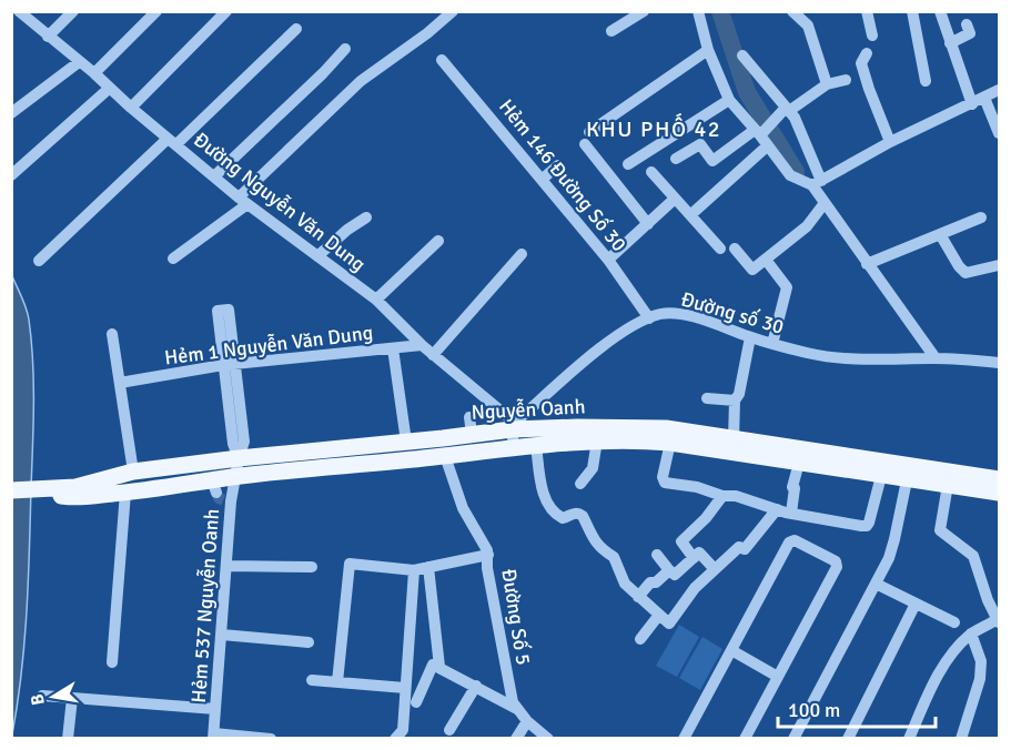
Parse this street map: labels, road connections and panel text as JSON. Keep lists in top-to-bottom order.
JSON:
{
  "streets": {
    "main road": ["Nguyễn Oanh"],
    "street": [
      "Hẻm 146 Đường Số 30",
      "Đường Nguyễn Văn Dung",
      "Đường số 30",
      "Hẻm 1 Nguyễn Văn Dung",
      "Hẻm 537 Nguyễn Oanh",
      "Đường Số 5"
    ]
  },
  "crossings": [
    ["Hẻm 146 Đường Số 30", "Đường số 30"],
    ["Đường Nguyễn Văn Dung", "Đường số 30"],
    ["Đường Nguyễn Văn Dung", "Hẻm 1 Nguyễn Văn Dung"],
    ["Đường Nguyễn Văn Dung", "Nguyễn Oanh"],
    ["Đường số 30", "Nguyễn Oanh"],
    ["Nguyễn Oanh", "Hẻm 537 Nguyễn Oanh"],
    ["Nguyễn Oanh", "Đường Số 5"]
  ],
  "districts": ["KHU PHỐ 42"],
  "scale_bar": "100 m",
  "north": "left"
}
